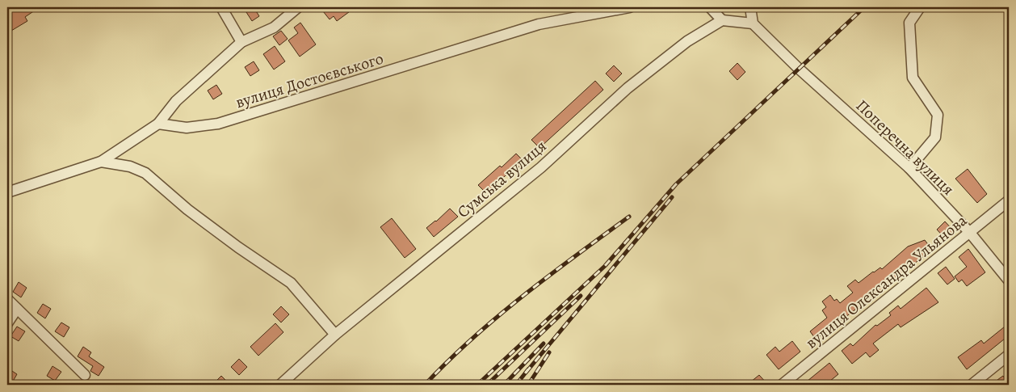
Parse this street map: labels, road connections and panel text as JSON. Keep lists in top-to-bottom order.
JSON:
{
  "streets": {
    "street": [
      "вулиця Достоєвського",
      "Поперечна вулиця",
      "Сумська вулиця",
      "вулиця Олександра Ульянова"
    ]
  },
  "crossings": [
    ["Поперечна вулиця", "вулиця Олександра Ульянова"]
  ]
}
